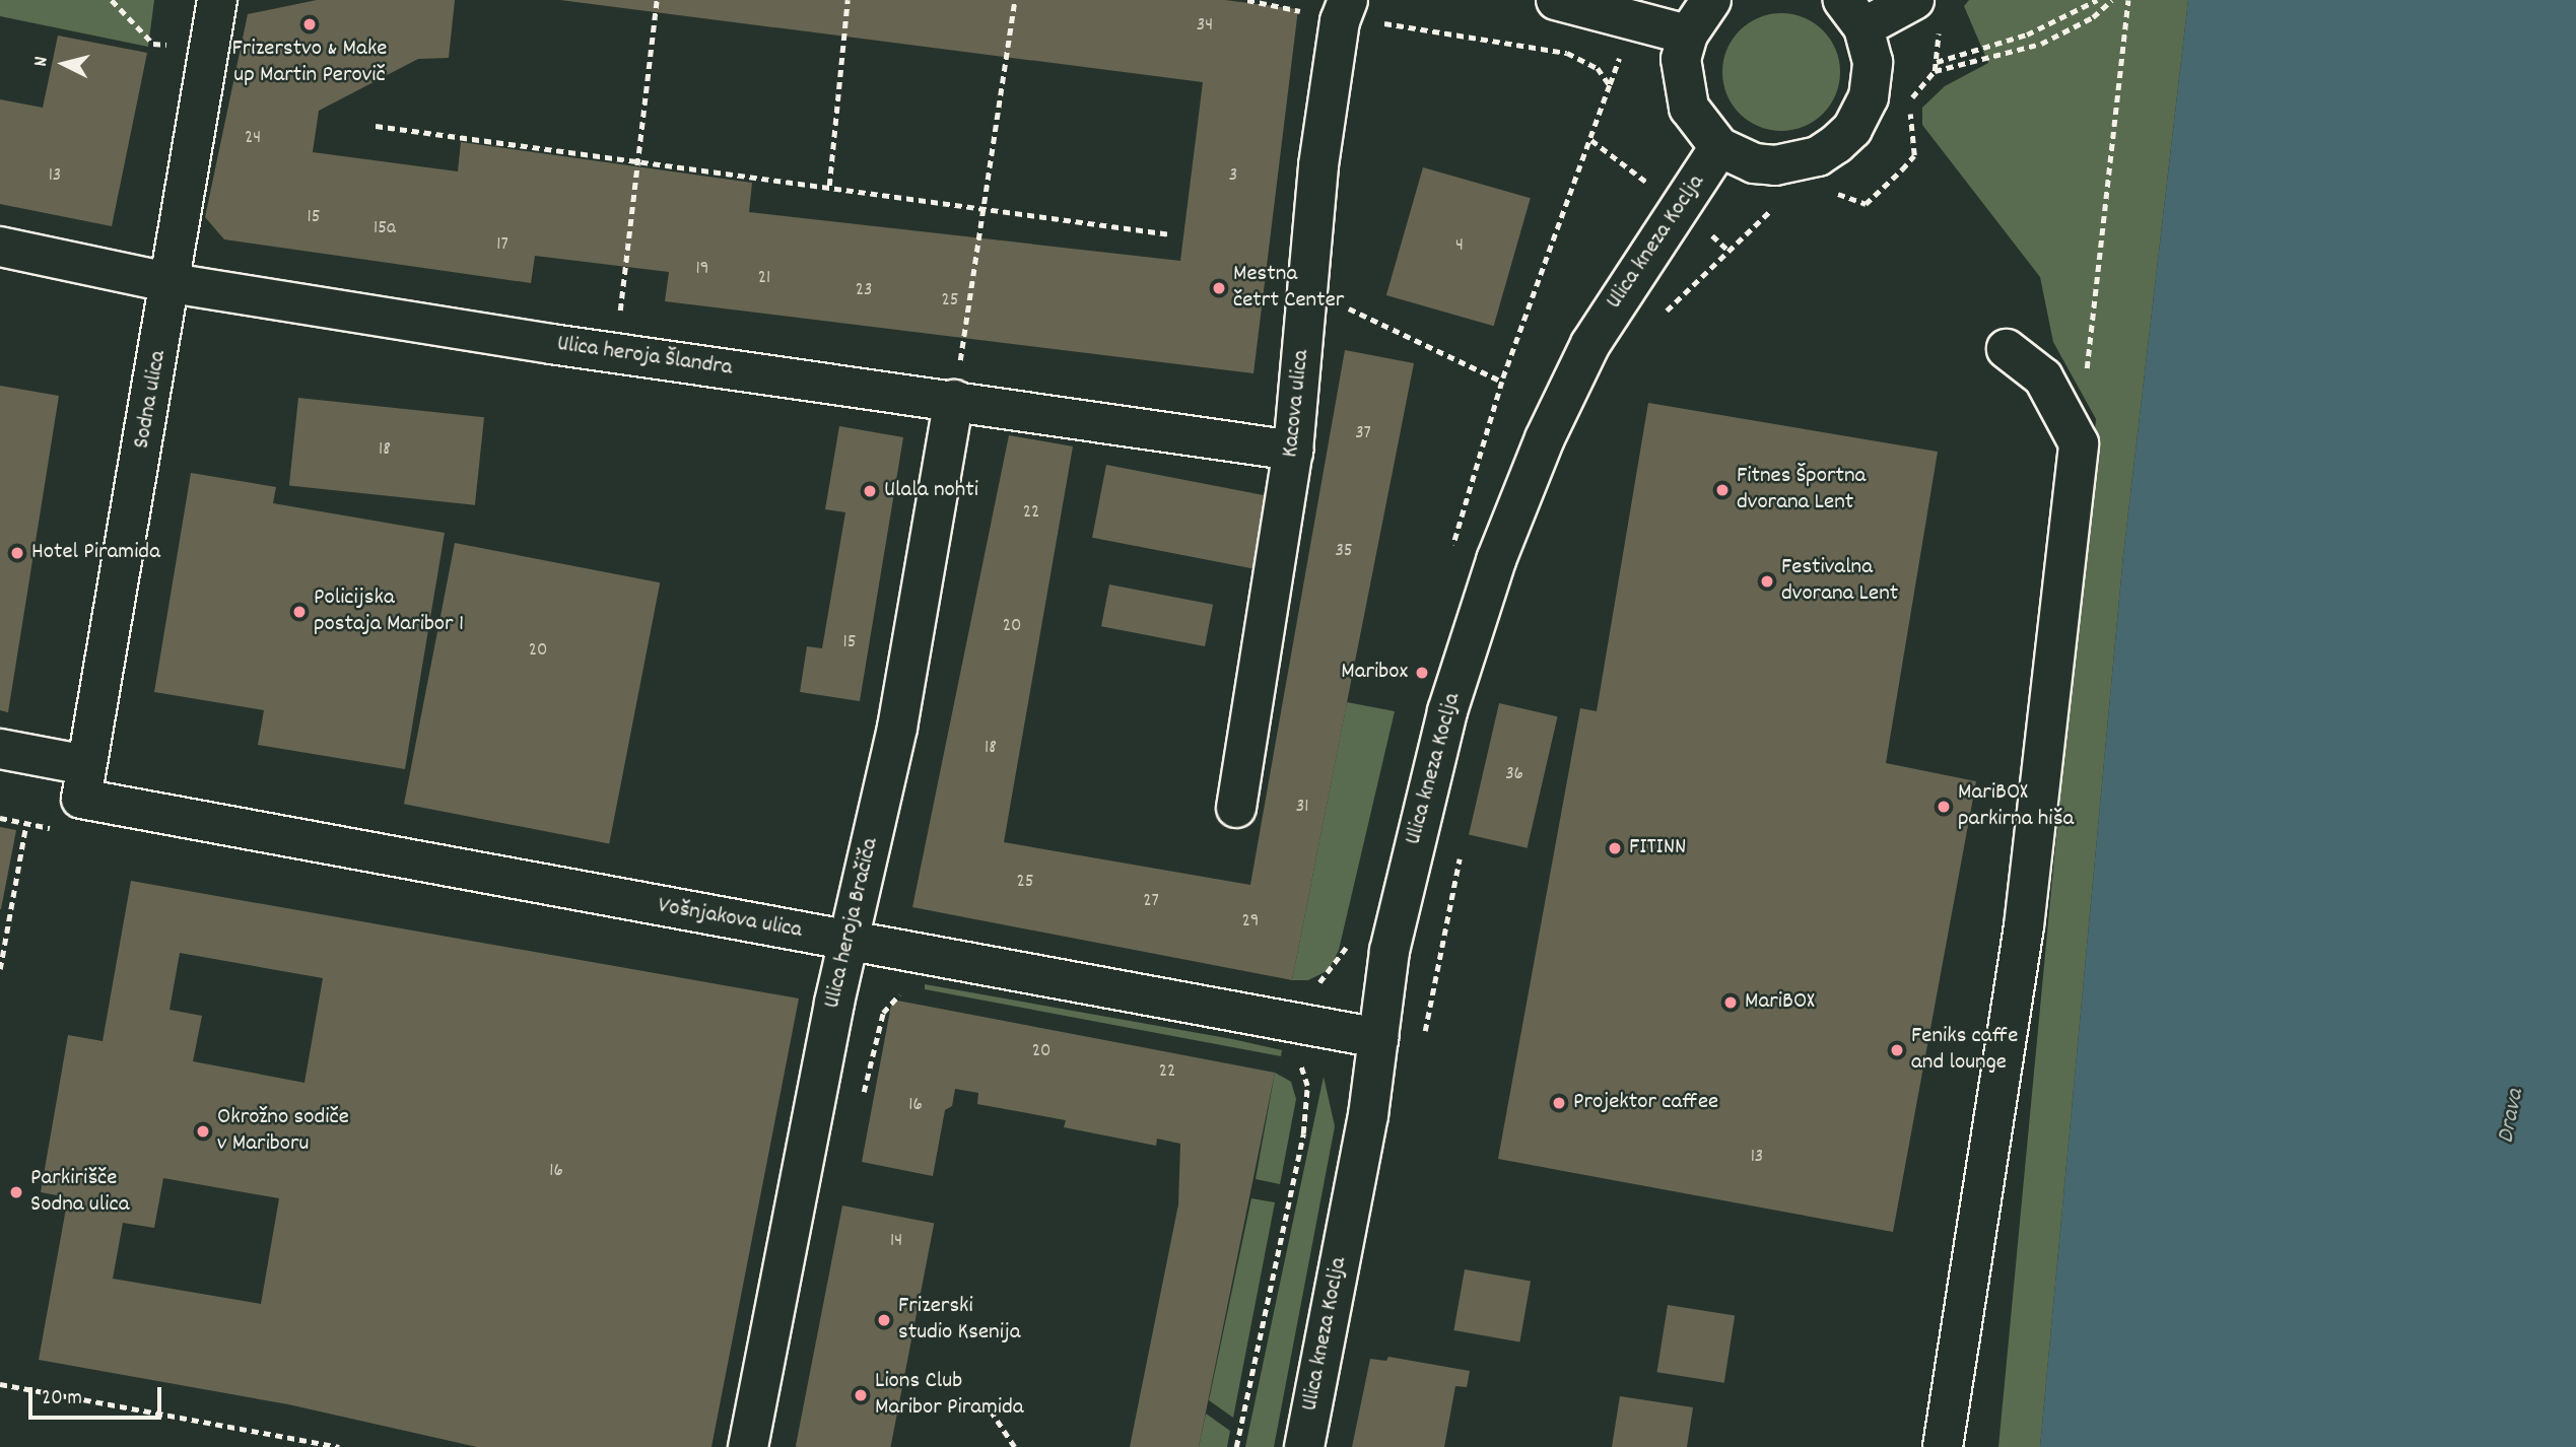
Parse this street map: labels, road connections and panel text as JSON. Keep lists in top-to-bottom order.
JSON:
{
  "streets": {
    "street": [
      "Ulica kneza Koclja",
      "Ulica heroja Šlandra",
      "Sodna ulica",
      "Kacova ulica",
      "Vošnjakova ulica",
      "Ulica heroja Bračiča"
    ]
  },
  "crossings": [
    ["Ulica kneza Koclja", "Vošnjakova ulica"],
    ["Ulica heroja Šlandra", "Sodna ulica"],
    ["Ulica heroja Šlandra", "Kacova ulica"],
    ["Ulica heroja Šlandra", "Ulica heroja Bračiča"],
    ["Sodna ulica", "Vošnjakova ulica"],
    ["Vošnjakova ulica", "Ulica heroja Bračiča"]
  ],
  "water": ["Drava"],
  "places": [
    "Frizerstvo & Make up Martin Perovič",
    "Mestna četrt Center",
    "Fitnes Športna dvorana Lent",
    "Ulala nohti",
    "Hotel Piramida",
    "Festivalna dvorana Lent",
    "Policijska postaja Maribor 1",
    "Maribox",
    "MariBOX parkirna hiša",
    "FITINN",
    "MariBOX",
    "Feniks caffe and lounge",
    "Projektor caffee",
    "Okrožno sodiče v Mariboru",
    "Parkirišče Sodna ulica",
    "Frizerski studio Ksenija",
    "Lions Club Maribor Piramida"
  ],
  "house_numbers": [
    "34",
    "24",
    "13",
    "3",
    "15",
    "15a",
    "17",
    "4",
    "19",
    "21",
    "23",
    "25",
    "37",
    "18",
    "22",
    "35",
    "20",
    "15",
    "20",
    "18",
    "36",
    "31",
    "25",
    "27",
    "29",
    "20",
    "22",
    "16",
    "13",
    "16",
    "14"
  ],
  "scale_bar": "20 m",
  "north": "left"
}
